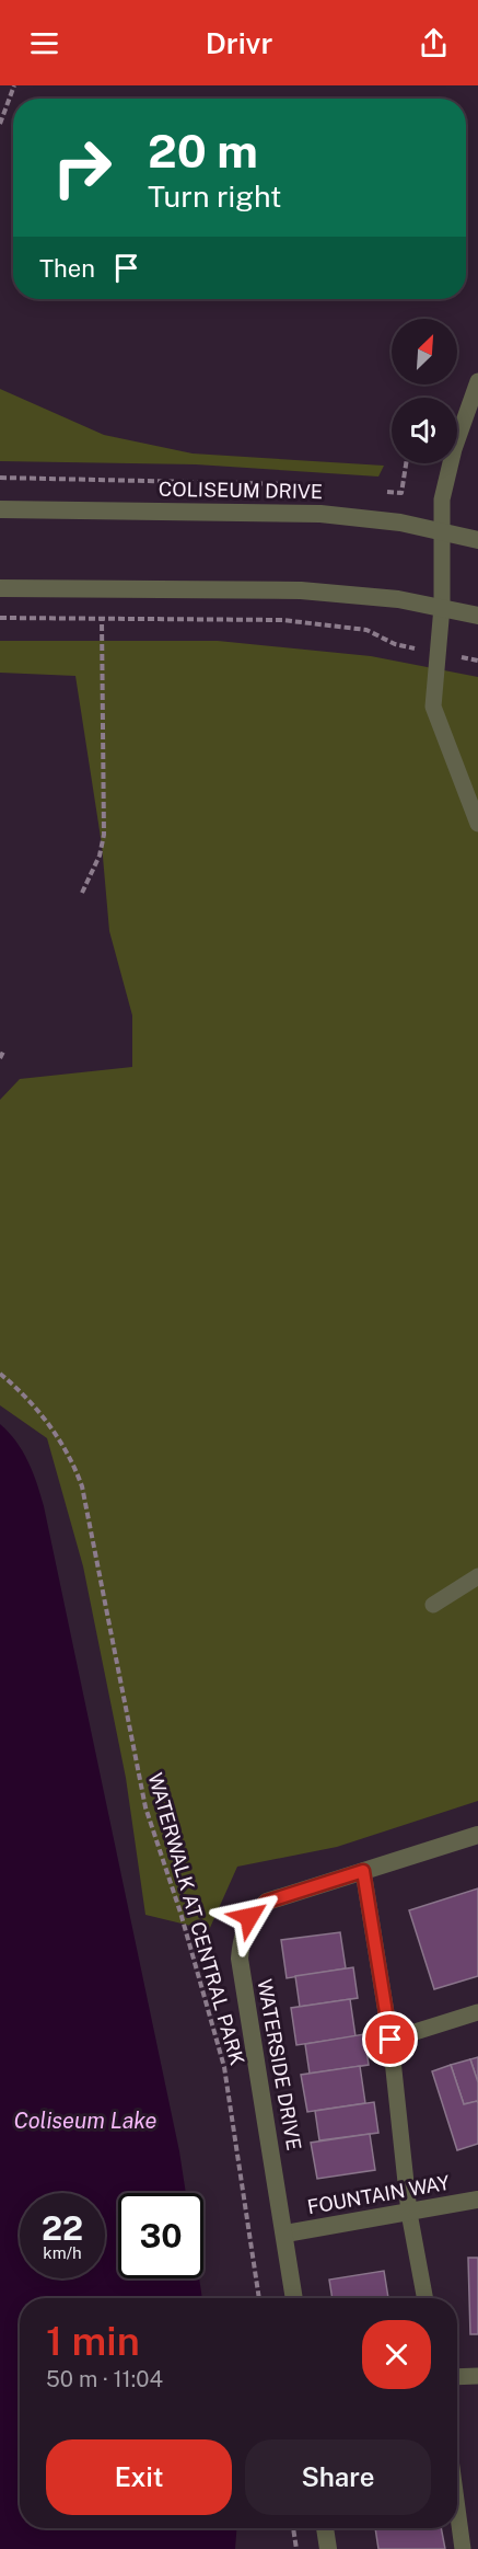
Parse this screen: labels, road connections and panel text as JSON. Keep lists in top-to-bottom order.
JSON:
{
  "streets": {
    "street": ["COLISEUM DRIVE", "WATERSIDE DRIVE", "FOUNTAIN WAY"],
    "path": ["WATERWALK AT CENTRAL PARK"]
  },
  "crossings": [
    ["WATERSIDE DRIVE", "FOUNTAIN WAY"]
  ],
  "water": ["Coliseum Lake"],
  "north": "top right",
  "page": {
    "header": "Drivr",
    "turn": ["20 m", "Turn right"],
    "then": "Then",
    "speed": "22 km/h",
    "limit": "30",
    "heading": ["1 min", "50 m · 11:04"],
    "buttons": ["Exit", "Share"]
  }
}
